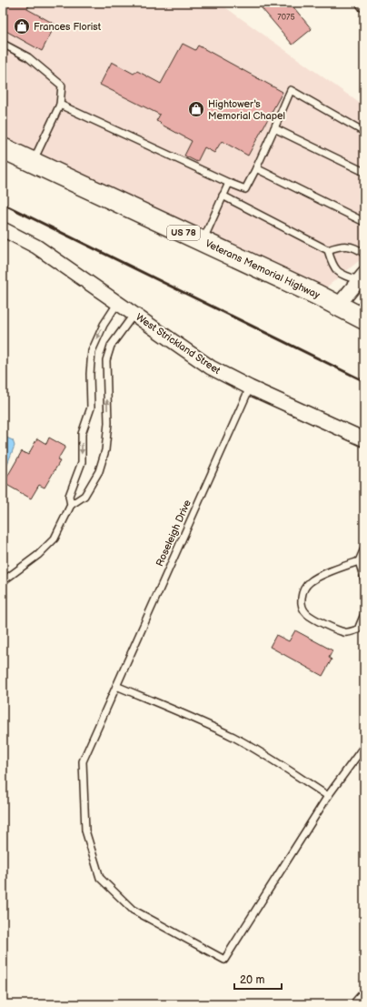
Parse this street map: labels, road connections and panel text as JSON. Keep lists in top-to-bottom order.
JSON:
{
  "streets": {
    "main road": ["US 78", "Veterans Memorial Highway"],
    "street": ["West Strickland Street"],
    "lane": ["Roseleigh Drive"]
  },
  "crossings": [
    ["West Strickland Street", "Roseleigh Drive"]
  ],
  "places": {
    "shop": ["Frances Florist", "Hightower's Memorial Chapel"]
  },
  "house_numbers": ["7075"],
  "scale_bar": "20 m"
}
